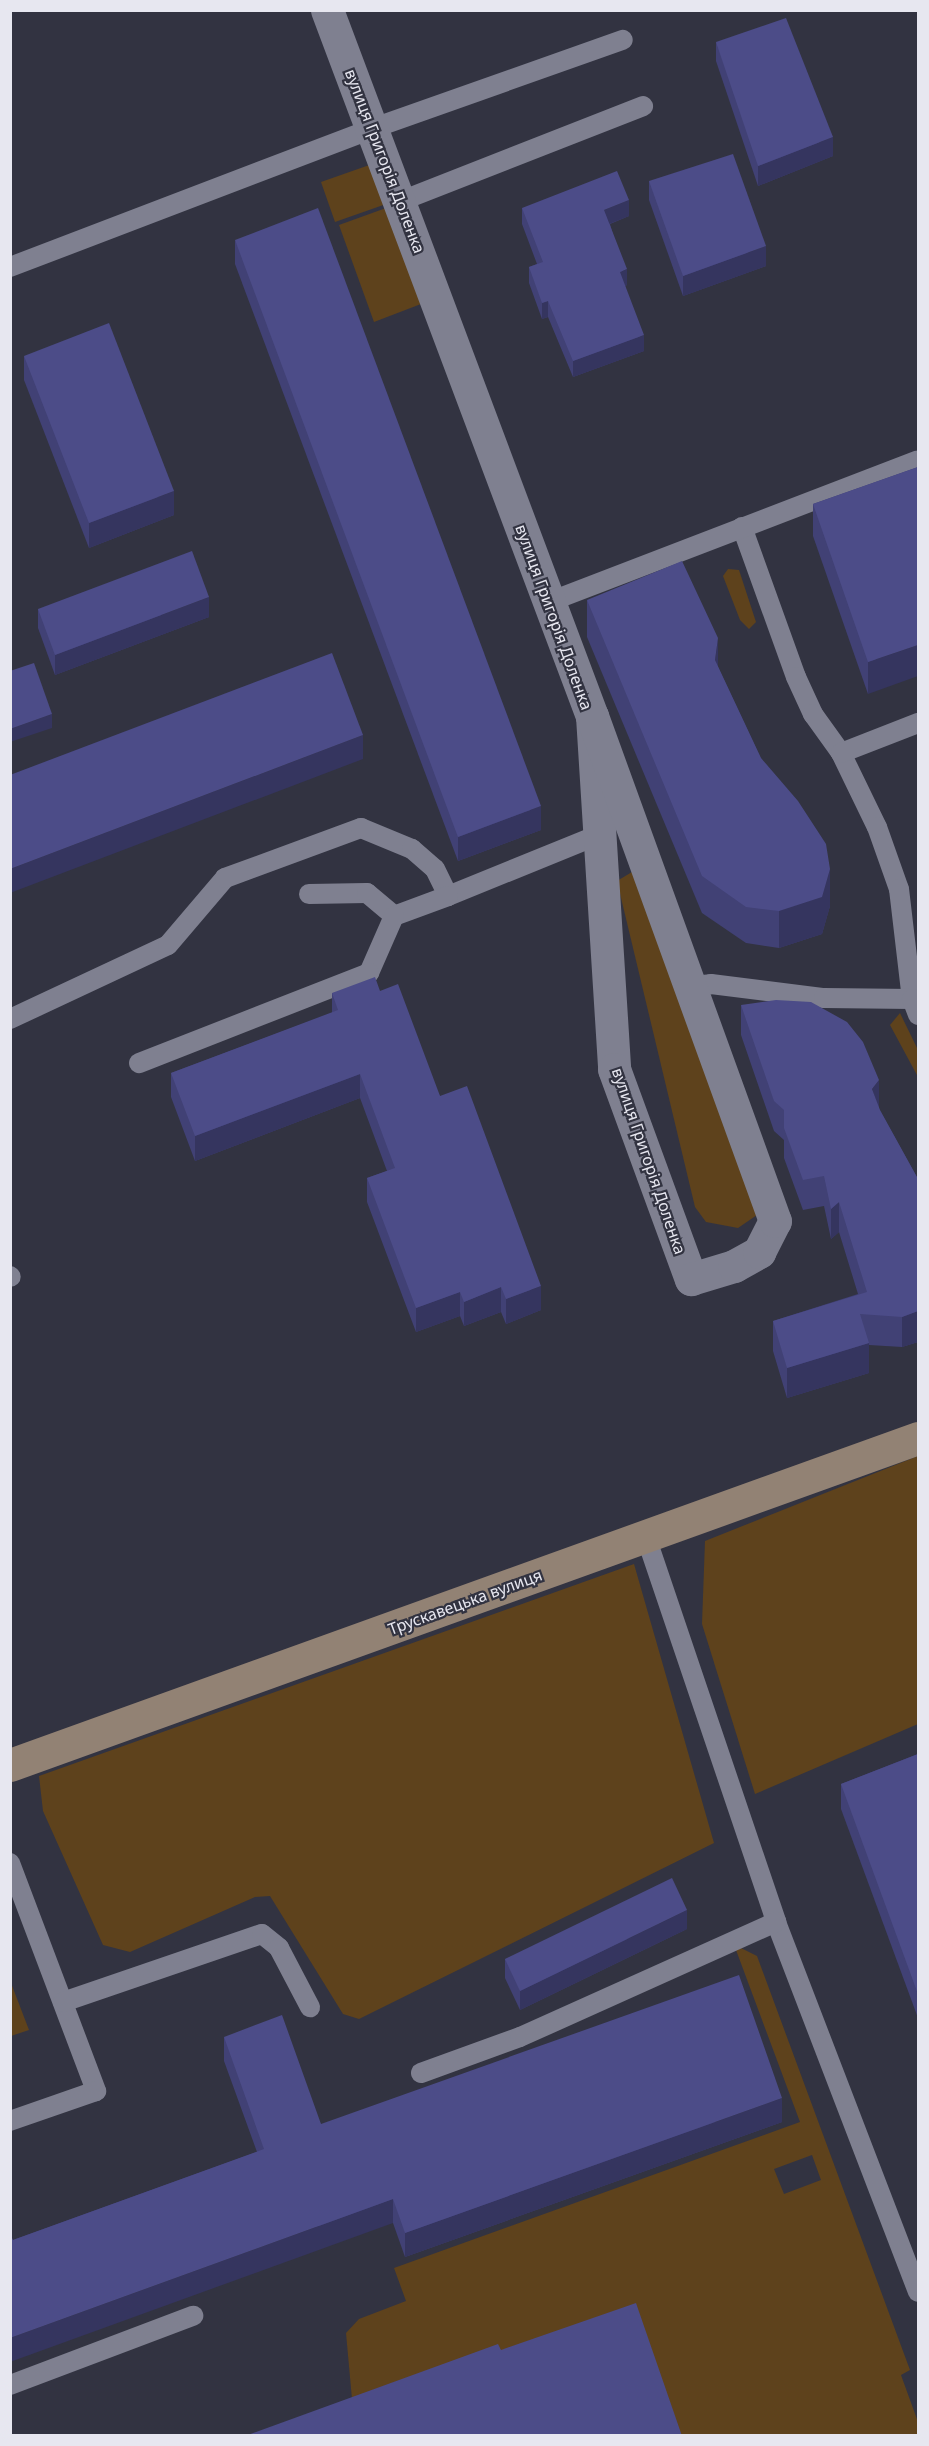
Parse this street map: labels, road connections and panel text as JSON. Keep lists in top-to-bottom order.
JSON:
{
  "streets": {
    "street": ["вулиця Григорія Доленка", "Трускавецька вулиця"]
  }
}
